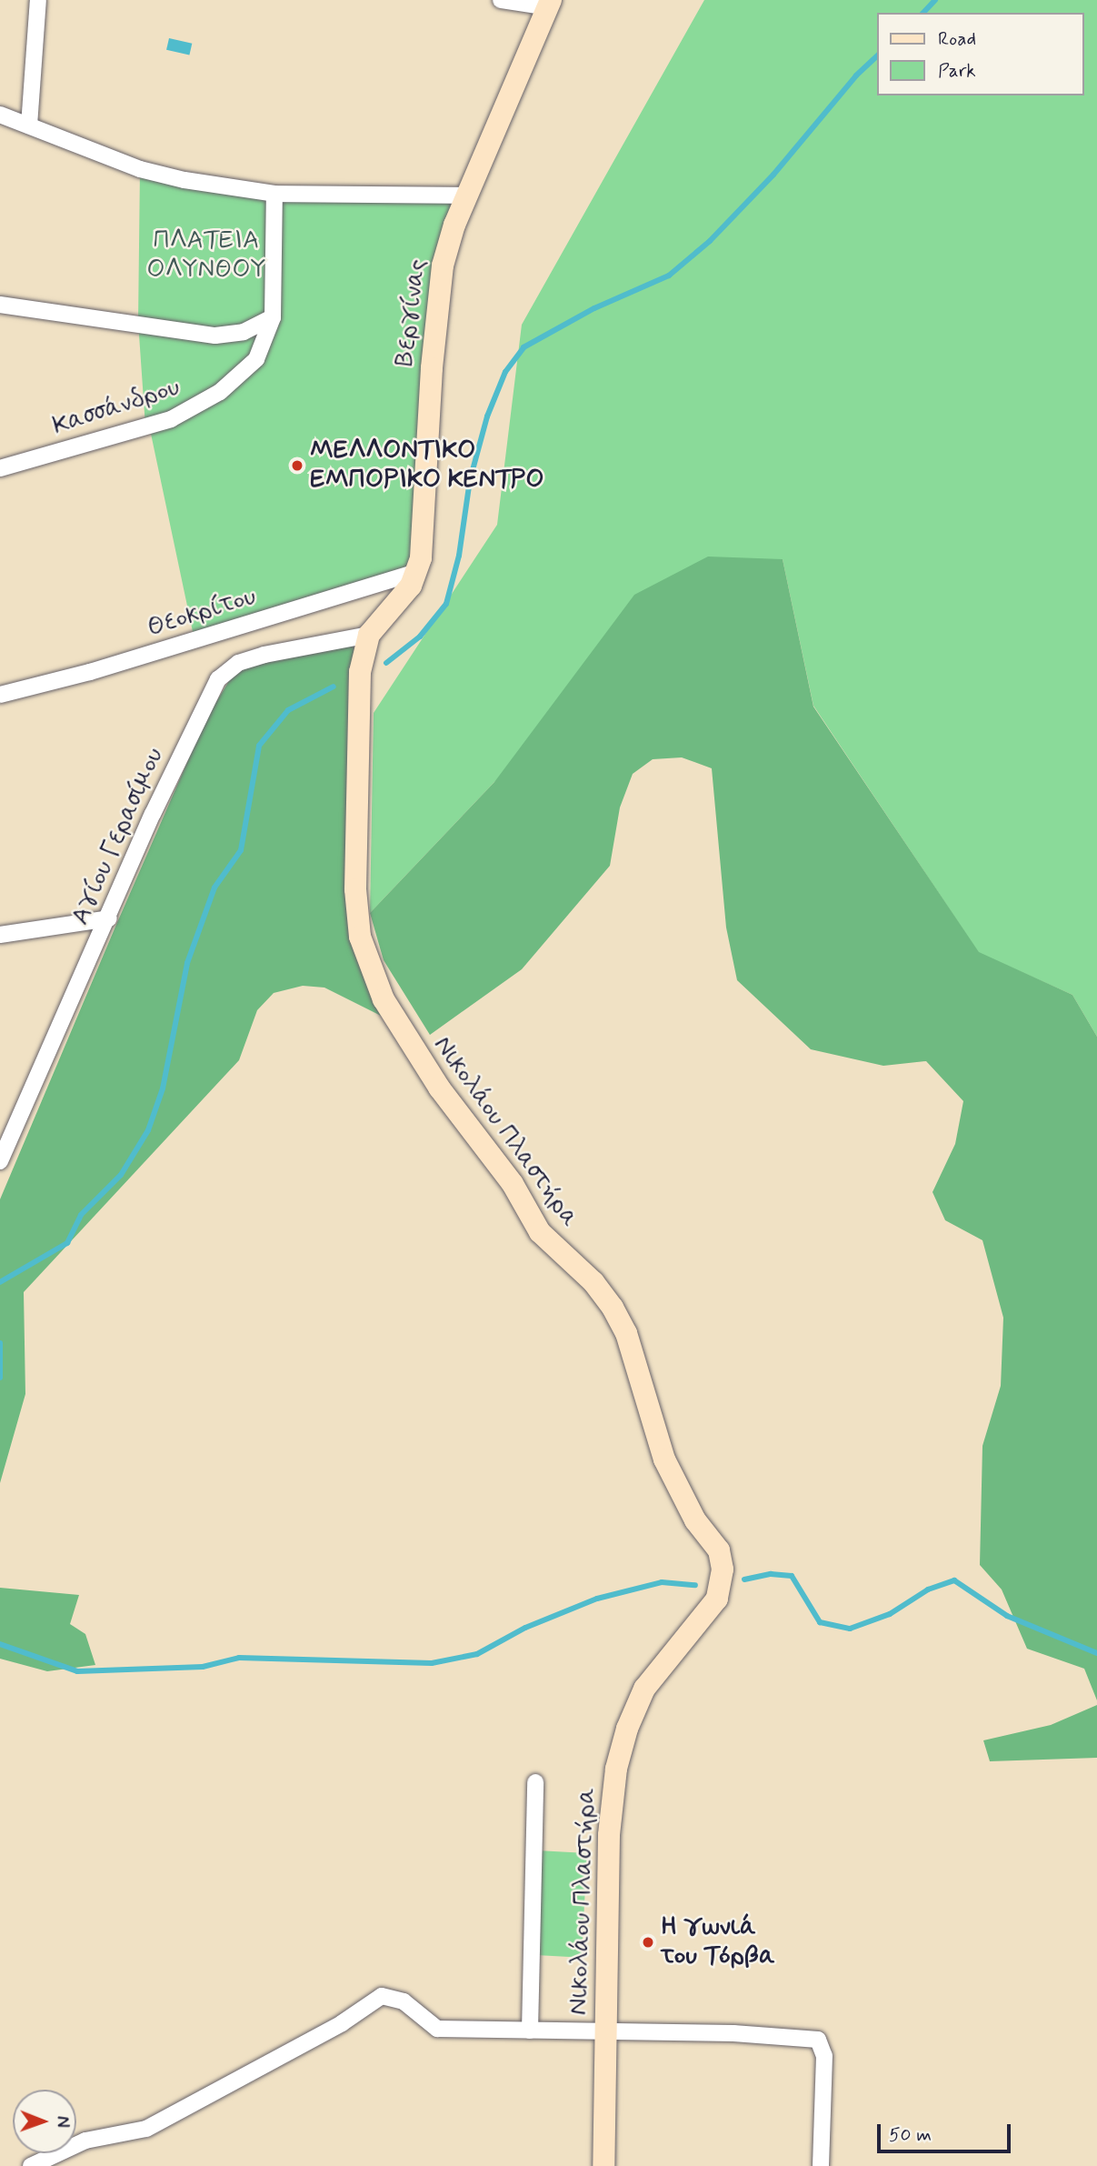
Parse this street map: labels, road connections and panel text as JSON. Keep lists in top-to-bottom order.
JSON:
{
  "streets": {
    "street": [
      "Βεργίνας",
      "Κασσάνδρου",
      "Θεοκρίτου",
      "Αγίου Γερασίμου",
      "Νικολάου Πλαστήρα"
    ]
  },
  "crossings": [
    ["Βεργίνας", "Θεοκρίτου"],
    ["Βεργίνας", "Αγίου Γερασίμου"],
    ["Βεργίνας", "Νικολάου Πλαστήρα"],
    ["Αγίου Γερασίμου", "Νικολάου Πλαστήρα"]
  ],
  "parks": ["ΠΛΑΤΕΙΑ ΟΛΥΝΘΟΥ"],
  "places": ["ΜΕΛΛΟΝΤΙΚΟ ΕΜΠΟΡΙΚΟ ΚΕΝΤΡΟ", "Η γωνιά του Τόρβα"],
  "legend": ["Road", "Park"],
  "scale_bar": "50 m",
  "north": "right"
}
